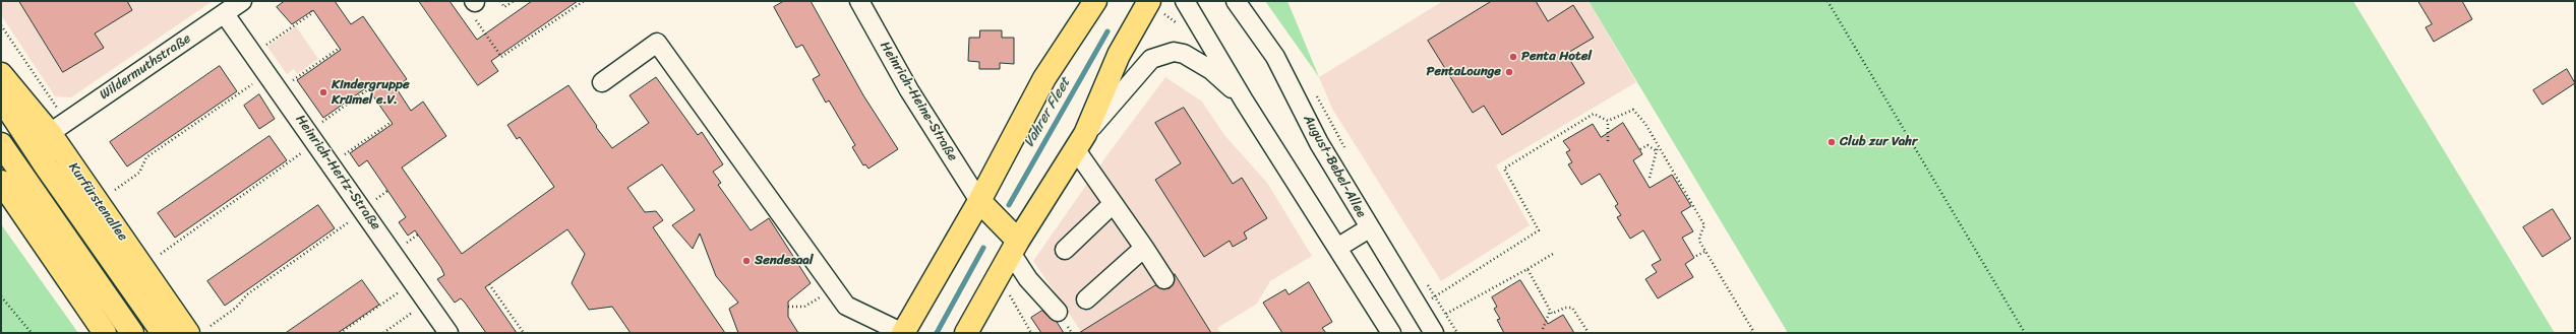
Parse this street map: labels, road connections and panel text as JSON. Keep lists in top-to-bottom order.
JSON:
{
  "streets": {
    "main road": ["Kurfürstenallee"],
    "street": [
      "Wildermuthstraße",
      "Heinrich-Heine-Straße",
      "August-Bebel-Allee",
      "Heinrich-Hertz-Straße"
    ]
  },
  "crossings": [
    ["Wildermuthstraße", "Heinrich-Hertz-Straße"],
    ["Wildermuthstraße", "Kurfürstenallee"]
  ],
  "water": ["Vahrer Fleet"],
  "places": [
    "Penta Hotel",
    "PentaLounge",
    "Kindergruppe Krümel e.V.",
    "Club zur Vahr",
    "Sendesaal"
  ]
}
